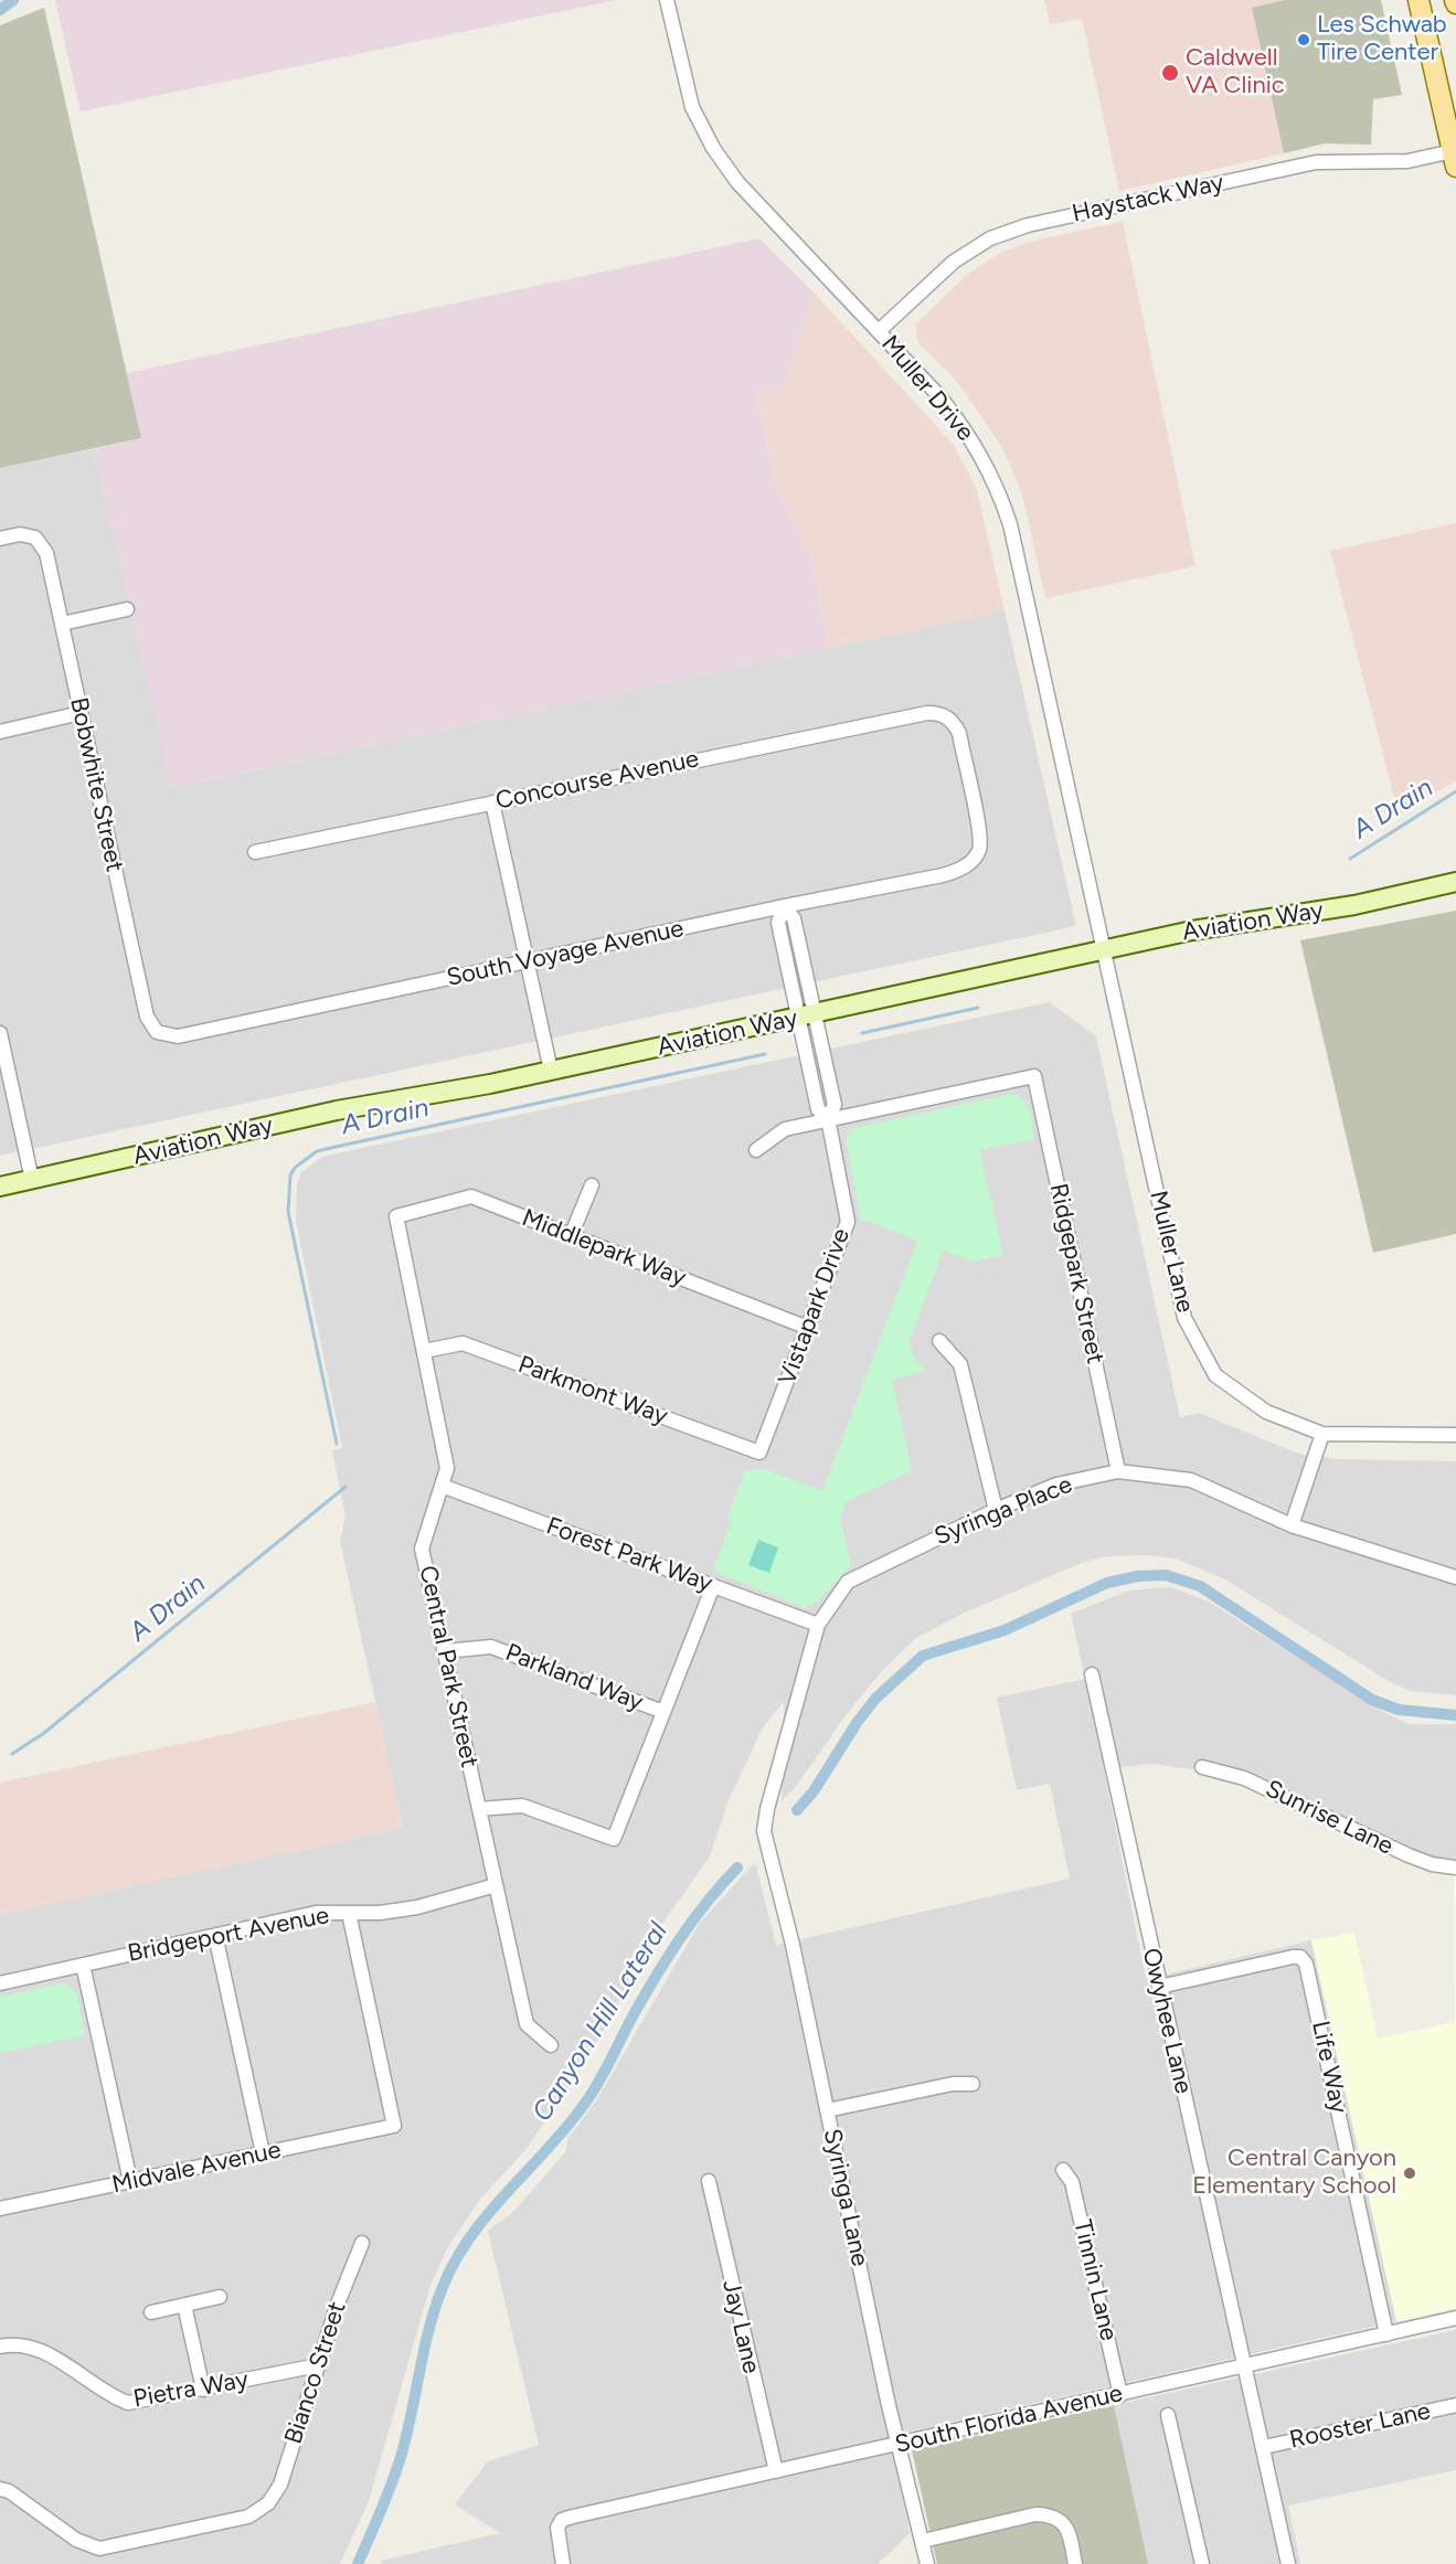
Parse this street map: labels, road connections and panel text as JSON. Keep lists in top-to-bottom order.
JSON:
{
  "streets": {
    "street": [
      "Haystack Way",
      "Muller Drive",
      "Concourse Avenue",
      "Bobwhite Street",
      "Aviation Way",
      "South Voyage Avenue",
      "Middlepark Way",
      "Muller Lane",
      "Ridgepark Street",
      "Vistapark Drive",
      "Parkmont Way",
      "Syringa Place",
      "Forest Park Way",
      "Central Park Street",
      "Parkland Way",
      "Sunrise Lane",
      "Bridgeport Avenue",
      "Owyhee Lane",
      "Life Way",
      "Midvale Avenue",
      "Syringa Lane",
      "Tinnin Lane",
      "Jay Lane",
      "Bianco Street",
      "Pietra Way",
      "South Florida Avenue",
      "Rooster Lane"
    ]
  },
  "crossings": [
    ["Haystack Way", "Muller Drive"],
    ["Muller Drive", "Aviation Way"],
    ["Muller Drive", "Muller Lane"],
    ["Concourse Avenue", "South Voyage Avenue"],
    ["Bobwhite Street", "South Voyage Avenue"],
    ["Aviation Way", "Muller Lane"],
    ["Aviation Way", "Vistapark Drive"],
    ["South Voyage Avenue", "Vistapark Drive"],
    ["Middlepark Way", "Vistapark Drive"],
    ["Middlepark Way", "Central Park Street"],
    ["Ridgepark Street", "Vistapark Drive"],
    ["Ridgepark Street", "Syringa Place"],
    ["Vistapark Drive", "Parkmont Way"],
    ["Parkmont Way", "Central Park Street"],
    ["Syringa Place", "Forest Park Way"],
    ["Syringa Place", "Syringa Lane"],
    ["Forest Park Way", "Central Park Street"],
    ["Central Park Street", "Parkland Way"],
    ["Central Park Street", "Bridgeport Avenue"],
    ["Bridgeport Avenue", "Midvale Avenue"],
    ["Owyhee Lane", "Life Way"],
    ["Owyhee Lane", "South Florida Avenue"],
    ["Owyhee Lane", "Rooster Lane"],
    ["Life Way", "South Florida Avenue"],
    ["Syringa Lane", "South Florida Avenue"],
    ["Tinnin Lane", "South Florida Avenue"],
    ["Jay Lane", "South Florida Avenue"],
    ["Bianco Street", "Pietra Way"]
  ],
  "water": ["A Drain", "Canyon Hill Lateral"],
  "places": ["Les Schwab Tire Center", "Caldwell VA Clinic", "Central Canyon Elementary School"]
}
